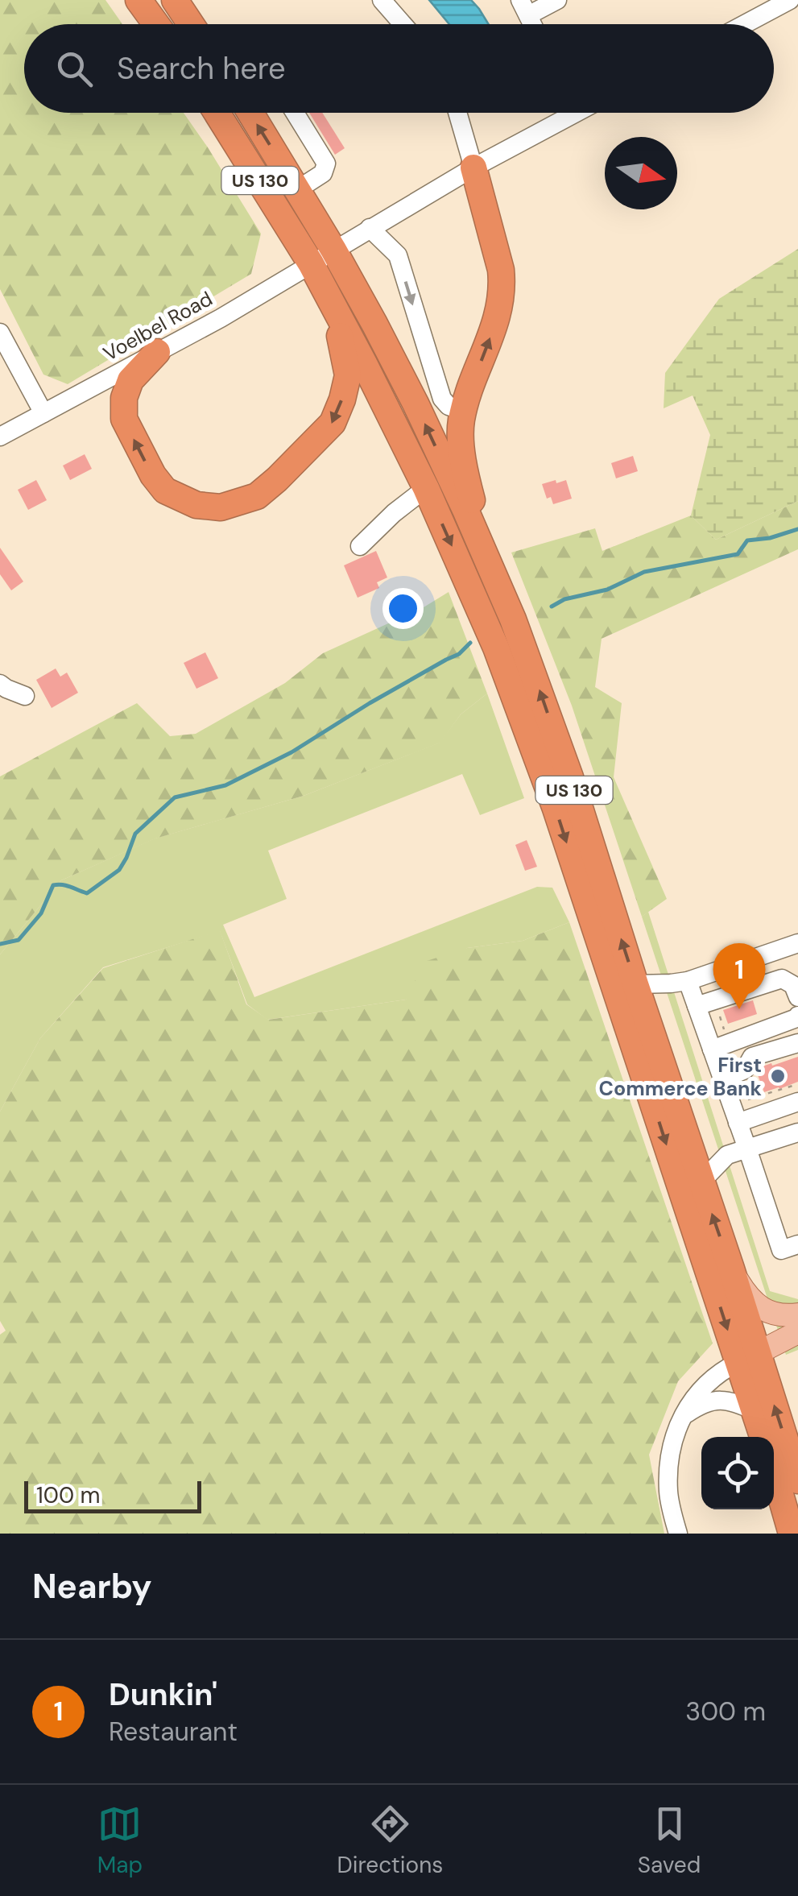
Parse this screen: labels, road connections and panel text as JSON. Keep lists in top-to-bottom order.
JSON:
{
  "streets": {
    "highway": ["US 130"],
    "street": ["Voelbel Road"]
  },
  "crossings": [
    ["US 130", "Voelbel Road"]
  ],
  "places": ["First Commerce Bank"],
  "scale_bar": "100 m",
  "north": "right",
  "page": {
    "search": "Search here",
    "pins": "1",
    "scale": "100 m",
    "heading": "Nearby",
    "list": [
      {
        "mark": "1",
        "name": "Dunkin'",
        "note": "Restaurant",
        "value": "300 m"
      }
    ],
    "nav": ["Map", "Directions", "Saved"]
  }
}
